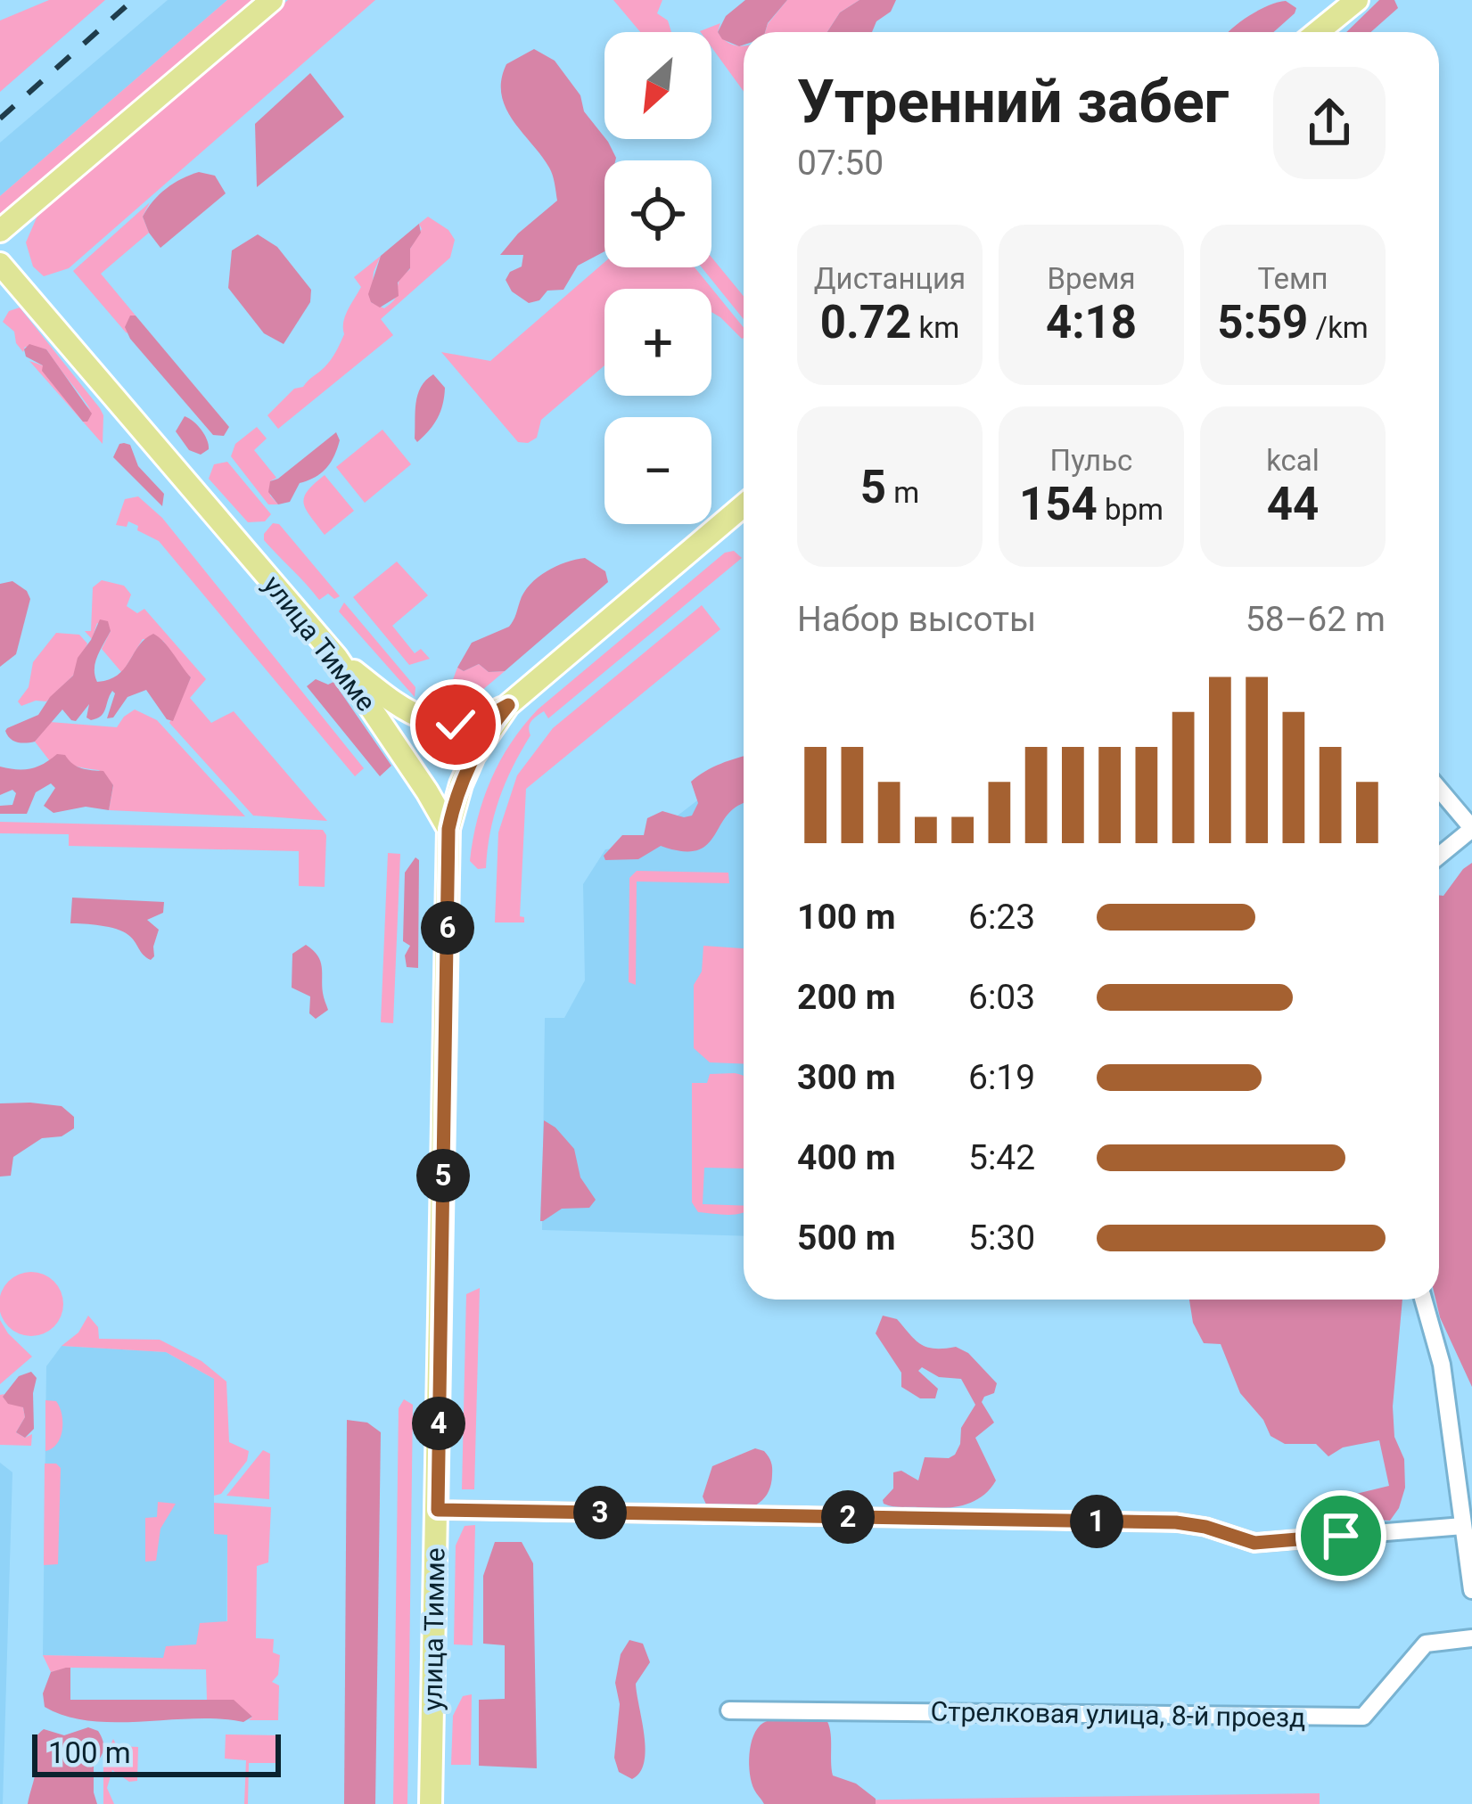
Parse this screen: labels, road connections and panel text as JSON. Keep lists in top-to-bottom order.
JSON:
{
  "streets": {
    "main road": ["улица Тимме"],
    "street": ["Стрелковая улица, 8-й проезд"]
  },
  "scale_bar": "100 m",
  "north": "bottom left",
  "page": {
    "map_buttons": ["+", "−"],
    "heading": ["Утренний забег", "07:50"],
    "stats": [
      ["Дистанция", "0.72 km"],
      ["Время", "4:18"],
      ["Темп", "5:59 /km"],
      ["5 m"],
      ["Пульс", "154 bpm"],
      ["kcal", "44"]
    ],
    "chart": ["Набор высоты", "58–62 m"],
    "list": [
      {
        "name": "100 m",
        "note": "6:23"
      },
      {
        "name": "200 m",
        "note": "6:03"
      },
      {
        "name": "300 m",
        "note": "6:19"
      },
      {
        "name": "400 m",
        "note": "5:42"
      },
      {
        "name": "500 m",
        "note": "5:30"
      }
    ],
    "pins": [
      "6",
      "5",
      "4",
      "3",
      "2",
      "1"
    ],
    "scale": "100 m"
  }
}
